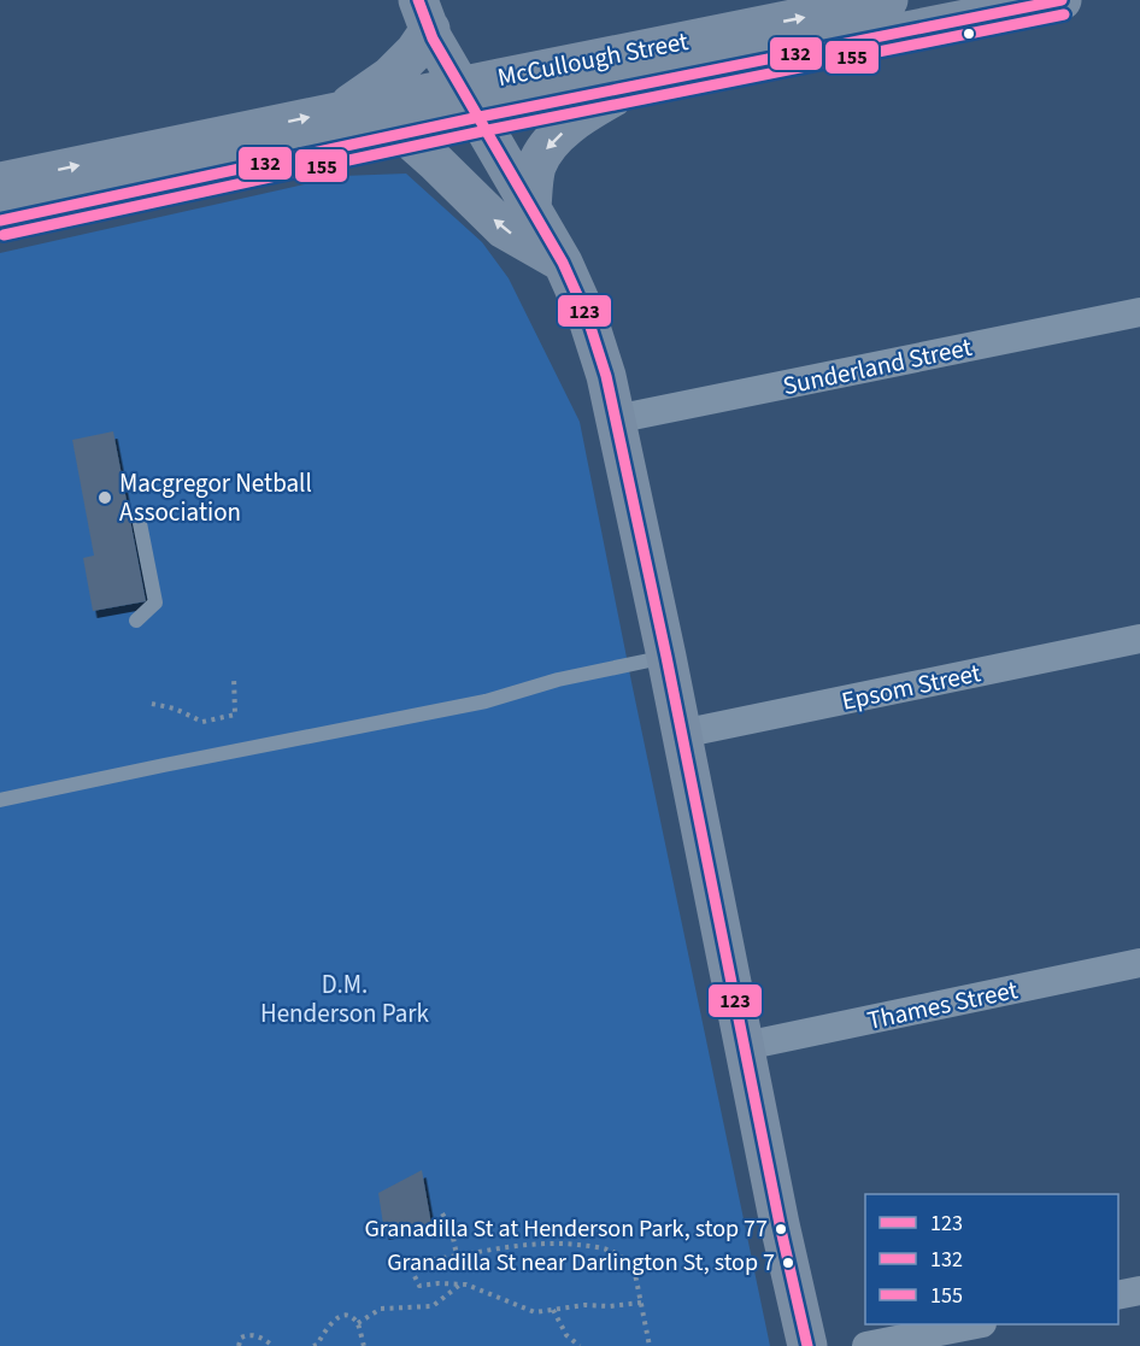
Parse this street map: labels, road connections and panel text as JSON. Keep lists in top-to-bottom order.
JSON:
{
  "streets": {
    "main road": ["McCullough Street"],
    "street": ["Sunderland Street", "Epsom Street", "Thames Street"]
  },
  "parks": ["D.M. Henderson Park"],
  "places": ["Macgregor Netball Association", "Granadilla St at Henderson Park, stop 77", "Granadilla St near Darlington St, stop 7"],
  "lines": ["transit line 123", "transit line 132", "transit line 155"],
  "legend": ["123", "132", "155"]
}
